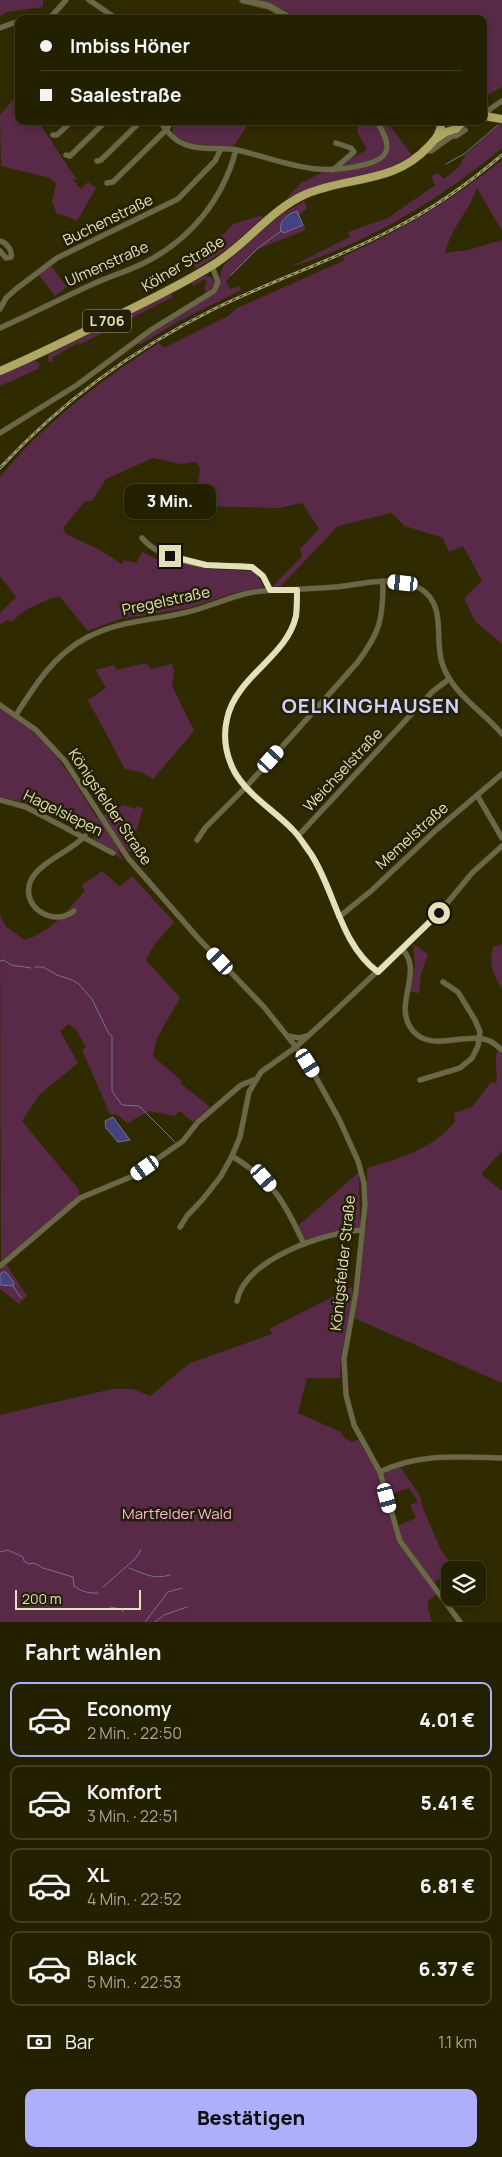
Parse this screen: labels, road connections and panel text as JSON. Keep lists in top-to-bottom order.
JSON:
{
  "streets": {
    "main road": ["Kölner Straße", "L 706"],
    "street": [
      "Buchenstraße",
      "Ulmenstraße",
      "Pregelstraße",
      "Weichselstraße",
      "Königsfelder Straße",
      "Hagelsiepen",
      "Memelstraße"
    ]
  },
  "crossings": [
    ["Pregelstraße", "Weichselstraße"],
    ["Pregelstraße", "Königsfelder Straße"]
  ],
  "districts": ["OELKINGHAUSEN"],
  "parks": ["Martfelder Wald"],
  "scale_bar": "200 m",
  "page": {
    "banner": ["Imbiss Höner", "Saalestraße"],
    "bubble": "3 Min.",
    "scale": "200 m",
    "heading": "Fahrt wählen",
    "list": [
      {
        "name": "Economy",
        "note": "2 Min. · 22:50",
        "value": "4.01 €"
      },
      {
        "name": "Komfort",
        "note": "3 Min. · 22:51",
        "value": "5.41 €"
      },
      {
        "name": "XL",
        "note": "4 Min. · 22:52",
        "value": "6.81 €"
      },
      {
        "name": "Black",
        "note": "5 Min. · 22:53",
        "value": "6.37 €"
      }
    ],
    "pay": ["Bar", "1.1 km"],
    "buttons": "Bestätigen"
  }
}
